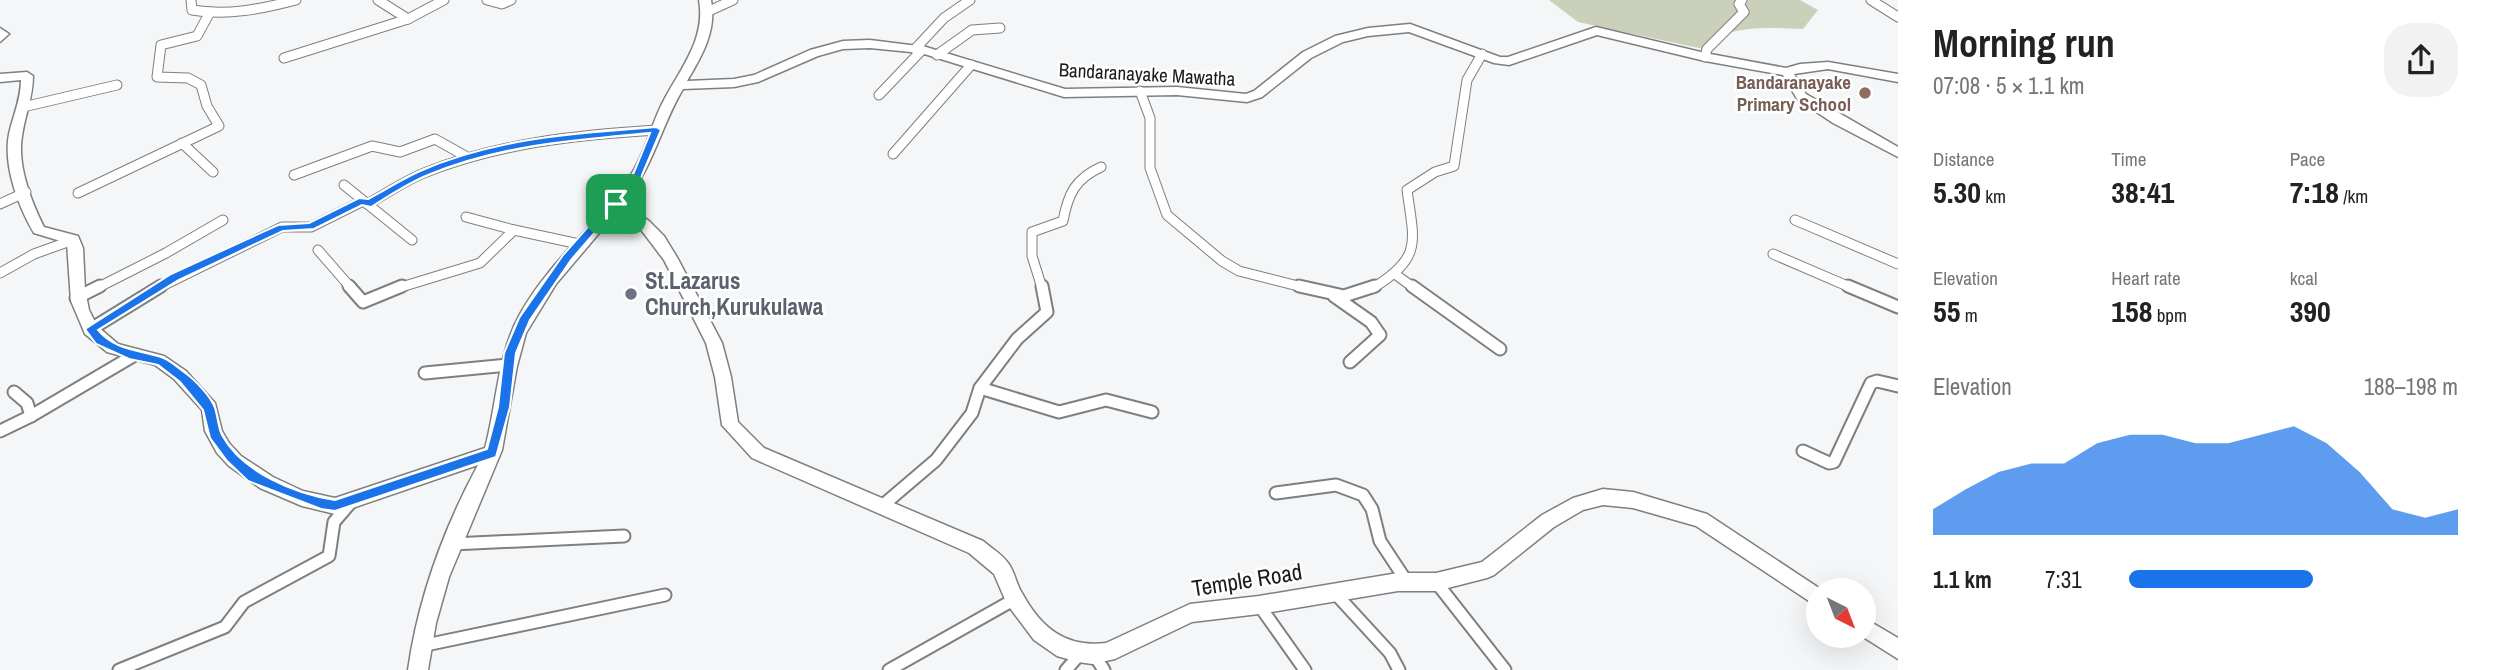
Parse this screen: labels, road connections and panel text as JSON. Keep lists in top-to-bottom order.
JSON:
{
  "streets": {
    "street": ["Bandaranayake Mawatha", "Temple Road"]
  },
  "places": ["Bandaranayake Primary School", "St.Lazarus Church,Kurukulawa"],
  "north": "bottom right",
  "page": {
    "heading": ["Morning run", "07:08 · 5 × 1.1 km"],
    "stats": [
      ["Distance", "5.30 km"],
      ["Time", "38:41"],
      ["Pace", "7:18 /km"],
      ["Elevation", "55 m"],
      ["Heart rate", "158 bpm"],
      ["kcal", "390"]
    ],
    "chart": ["Elevation", "188–198 m"],
    "list": [
      {
        "name": "1.1 km",
        "note": "7:31"
      }
    ]
  }
}
